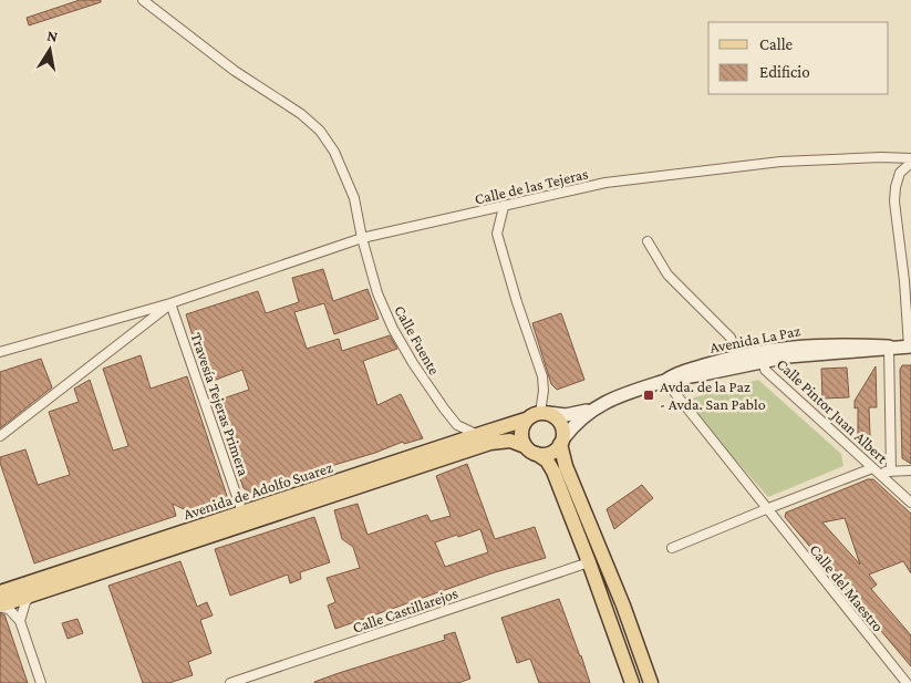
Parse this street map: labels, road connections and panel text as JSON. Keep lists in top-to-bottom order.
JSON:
{
  "streets": {
    "main road": ["Avenida La Paz", "Avenida de Adolfo Suarez"],
    "street": [
      "Calle de las Tejeras",
      "Calle Fuente",
      "Travesía Tejeras Primera",
      "Calle Pintor Juan Albert",
      "Calle del Maestro",
      "Calle Castillarejos"
    ]
  },
  "crossings": [
    ["Calle de las Tejeras", "Calle Fuente"],
    ["Calle de las Tejeras", "Travesía Tejeras Primera"],
    ["Avenida La Paz", "Calle Pintor Juan Albert"],
    ["Avenida La Paz", "Avenida de Adolfo Suarez"],
    ["Avenida La Paz", "Calle del Maestro"],
    ["Calle Fuente", "Avenida de Adolfo Suarez"],
    ["Travesía Tejeras Primera", "Avenida de Adolfo Suarez"]
  ],
  "places": {
    "transit": ["Avda. de la Paz - Avda. San Pablo"]
  },
  "legend": ["Calle", "Edificio"],
  "north": "top"
}
